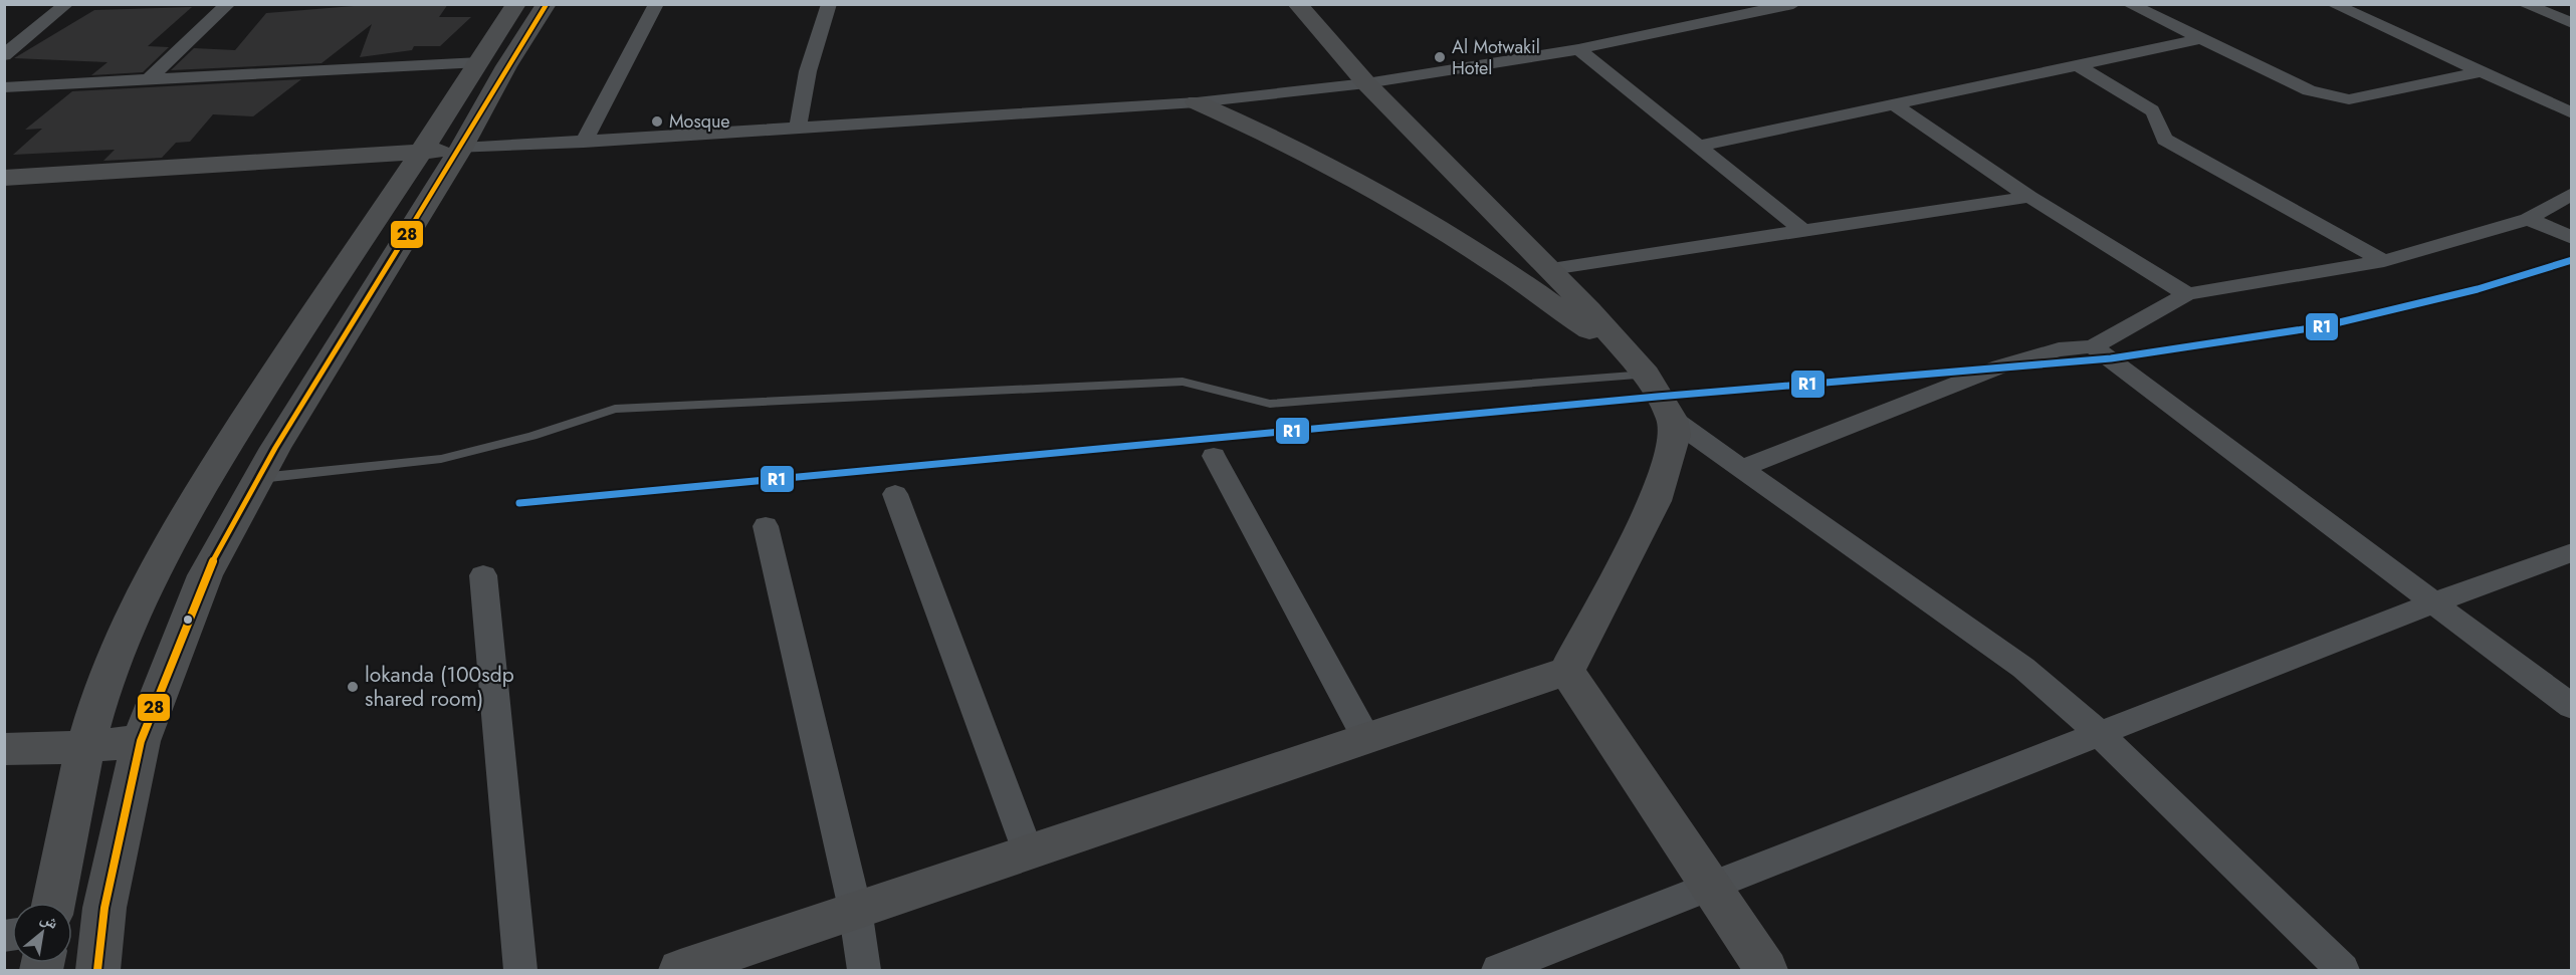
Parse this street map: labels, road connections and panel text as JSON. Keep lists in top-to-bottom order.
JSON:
{
  "places": ["Al Motwakil Hotel", "Mosque", "lokanda (100sdp shared room)"],
  "lines": ["transit line 28", "transit line R1"],
  "north": "top right"
}
